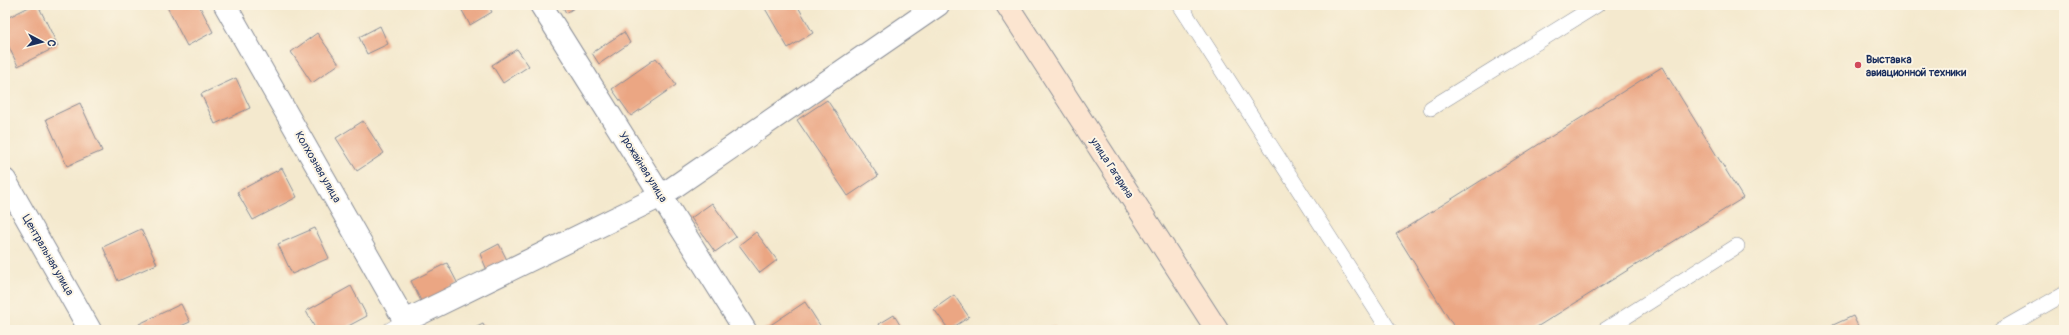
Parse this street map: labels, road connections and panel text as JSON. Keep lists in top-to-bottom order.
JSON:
{
  "streets": {
    "main road": ["улица Гагарина"],
    "street": ["Колхозная улица", "Урожайная улица", "Центральная улица"]
  },
  "places": ["Выставка авиационной техники"],
  "north": "right"
}
